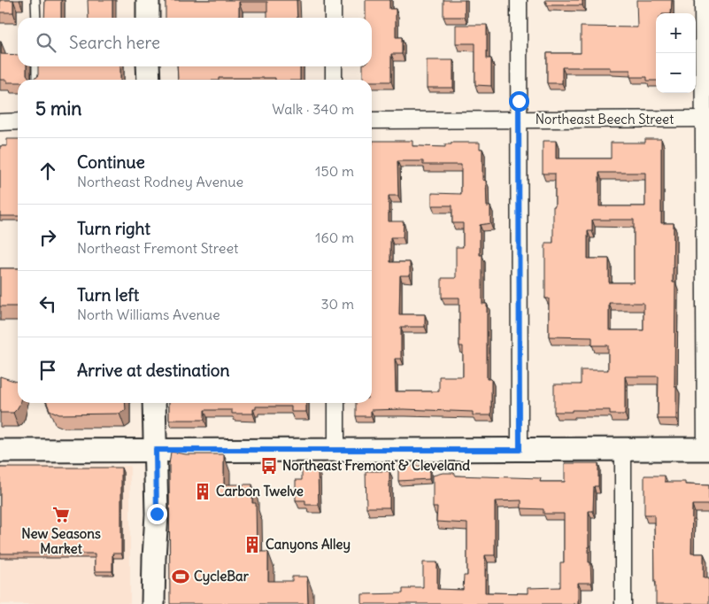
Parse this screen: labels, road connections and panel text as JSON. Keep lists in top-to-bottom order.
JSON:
{
  "streets": {
    "street": ["Northeast Beech Street"]
  },
  "places": {
    "bus stop": ["Northeast Fremont & Cleveland"],
    "building": ["Carbon Twelve", "Canyons Alley"],
    "supermarket": ["New Seasons Market"],
    "sports": ["CycleBar"]
  },
  "page": {
    "map_buttons": ["+", "−"],
    "search": "Search here",
    "heading": ["5 min", "Walk · 340 m"],
    "list": [
      ["Continue", "Northeast Rodney Avenue", "150 m"],
      ["Turn right", "Northeast Fremont Street", "160 m"],
      ["Turn left", "North Williams Avenue", "30 m"],
      "Arrive at destination"
    ]
  }
}
